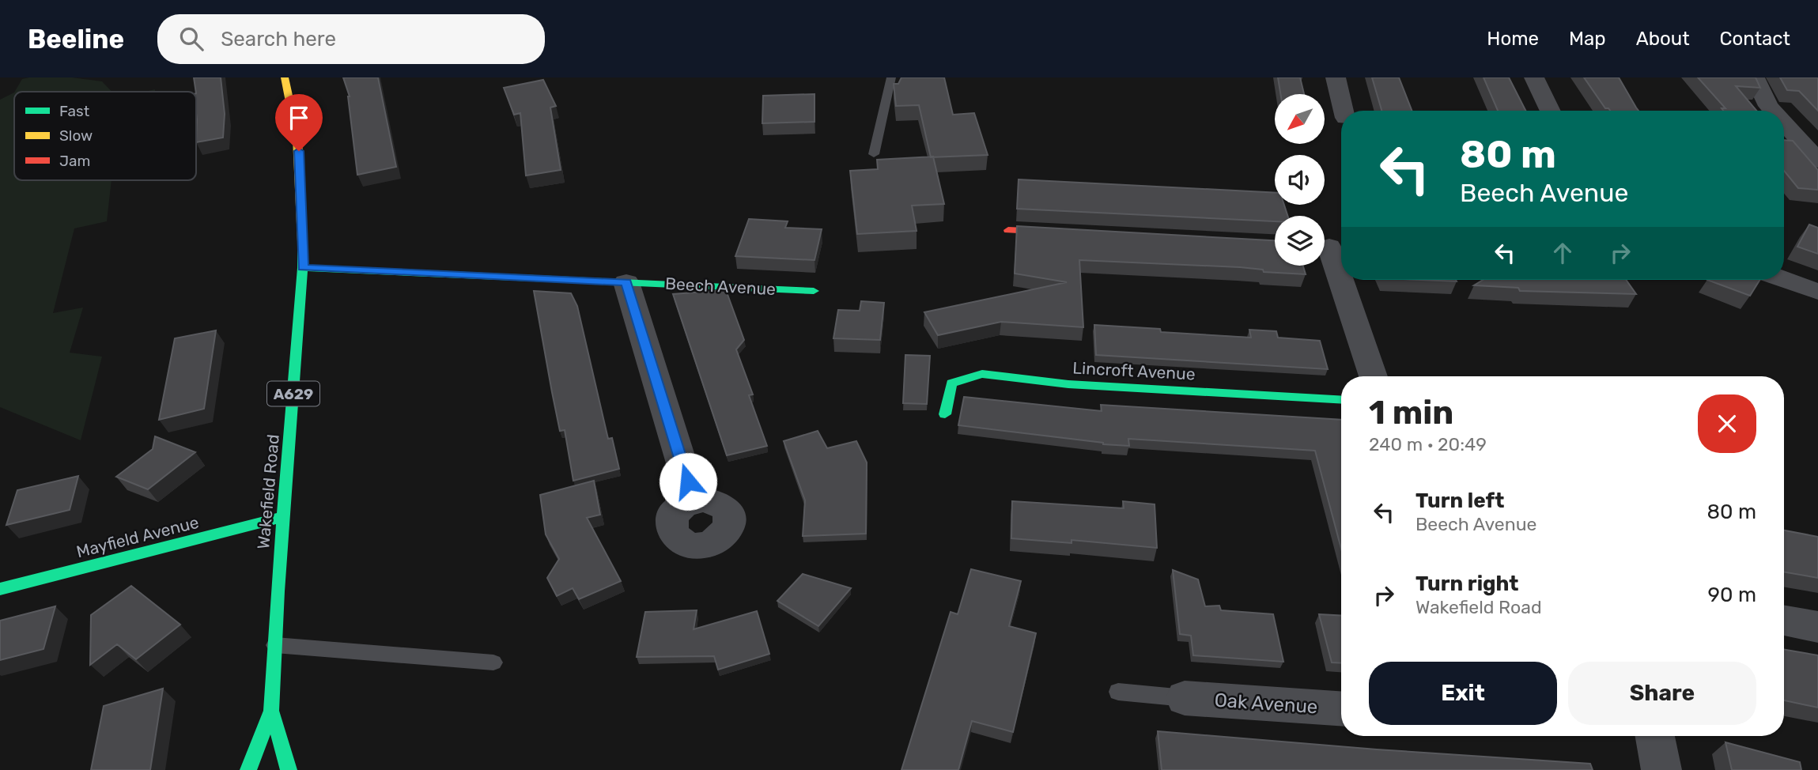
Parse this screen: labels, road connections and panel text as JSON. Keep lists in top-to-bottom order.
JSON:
{
  "streets": {
    "main road": [
      "Beech Avenue",
      "Lincroft Avenue",
      "A629",
      "Wakefield Road",
      "Mayfield Avenue"
    ],
    "street": ["Oak Avenue"]
  },
  "crossings": [
    ["Beech Avenue", "Wakefield Road"],
    ["Wakefield Road", "Mayfield Avenue"]
  ],
  "legend": ["Fast", "Slow", "Jam"],
  "north": "bottom left",
  "page": {
    "header": "Beeline",
    "search": "Search here",
    "nav": [
      "Home",
      "Map",
      "About",
      "Contact"
    ],
    "turn": ["80 m", "Beech Avenue"],
    "heading": ["1 min", "240 m · 20:49"],
    "list": [
      {
        "name": "Turn left",
        "note": "Beech Avenue",
        "value": "80 m"
      },
      {
        "name": "Turn right",
        "note": "Wakefield Road",
        "value": "90 m"
      }
    ],
    "buttons": ["Exit", "Share"]
  }
}
